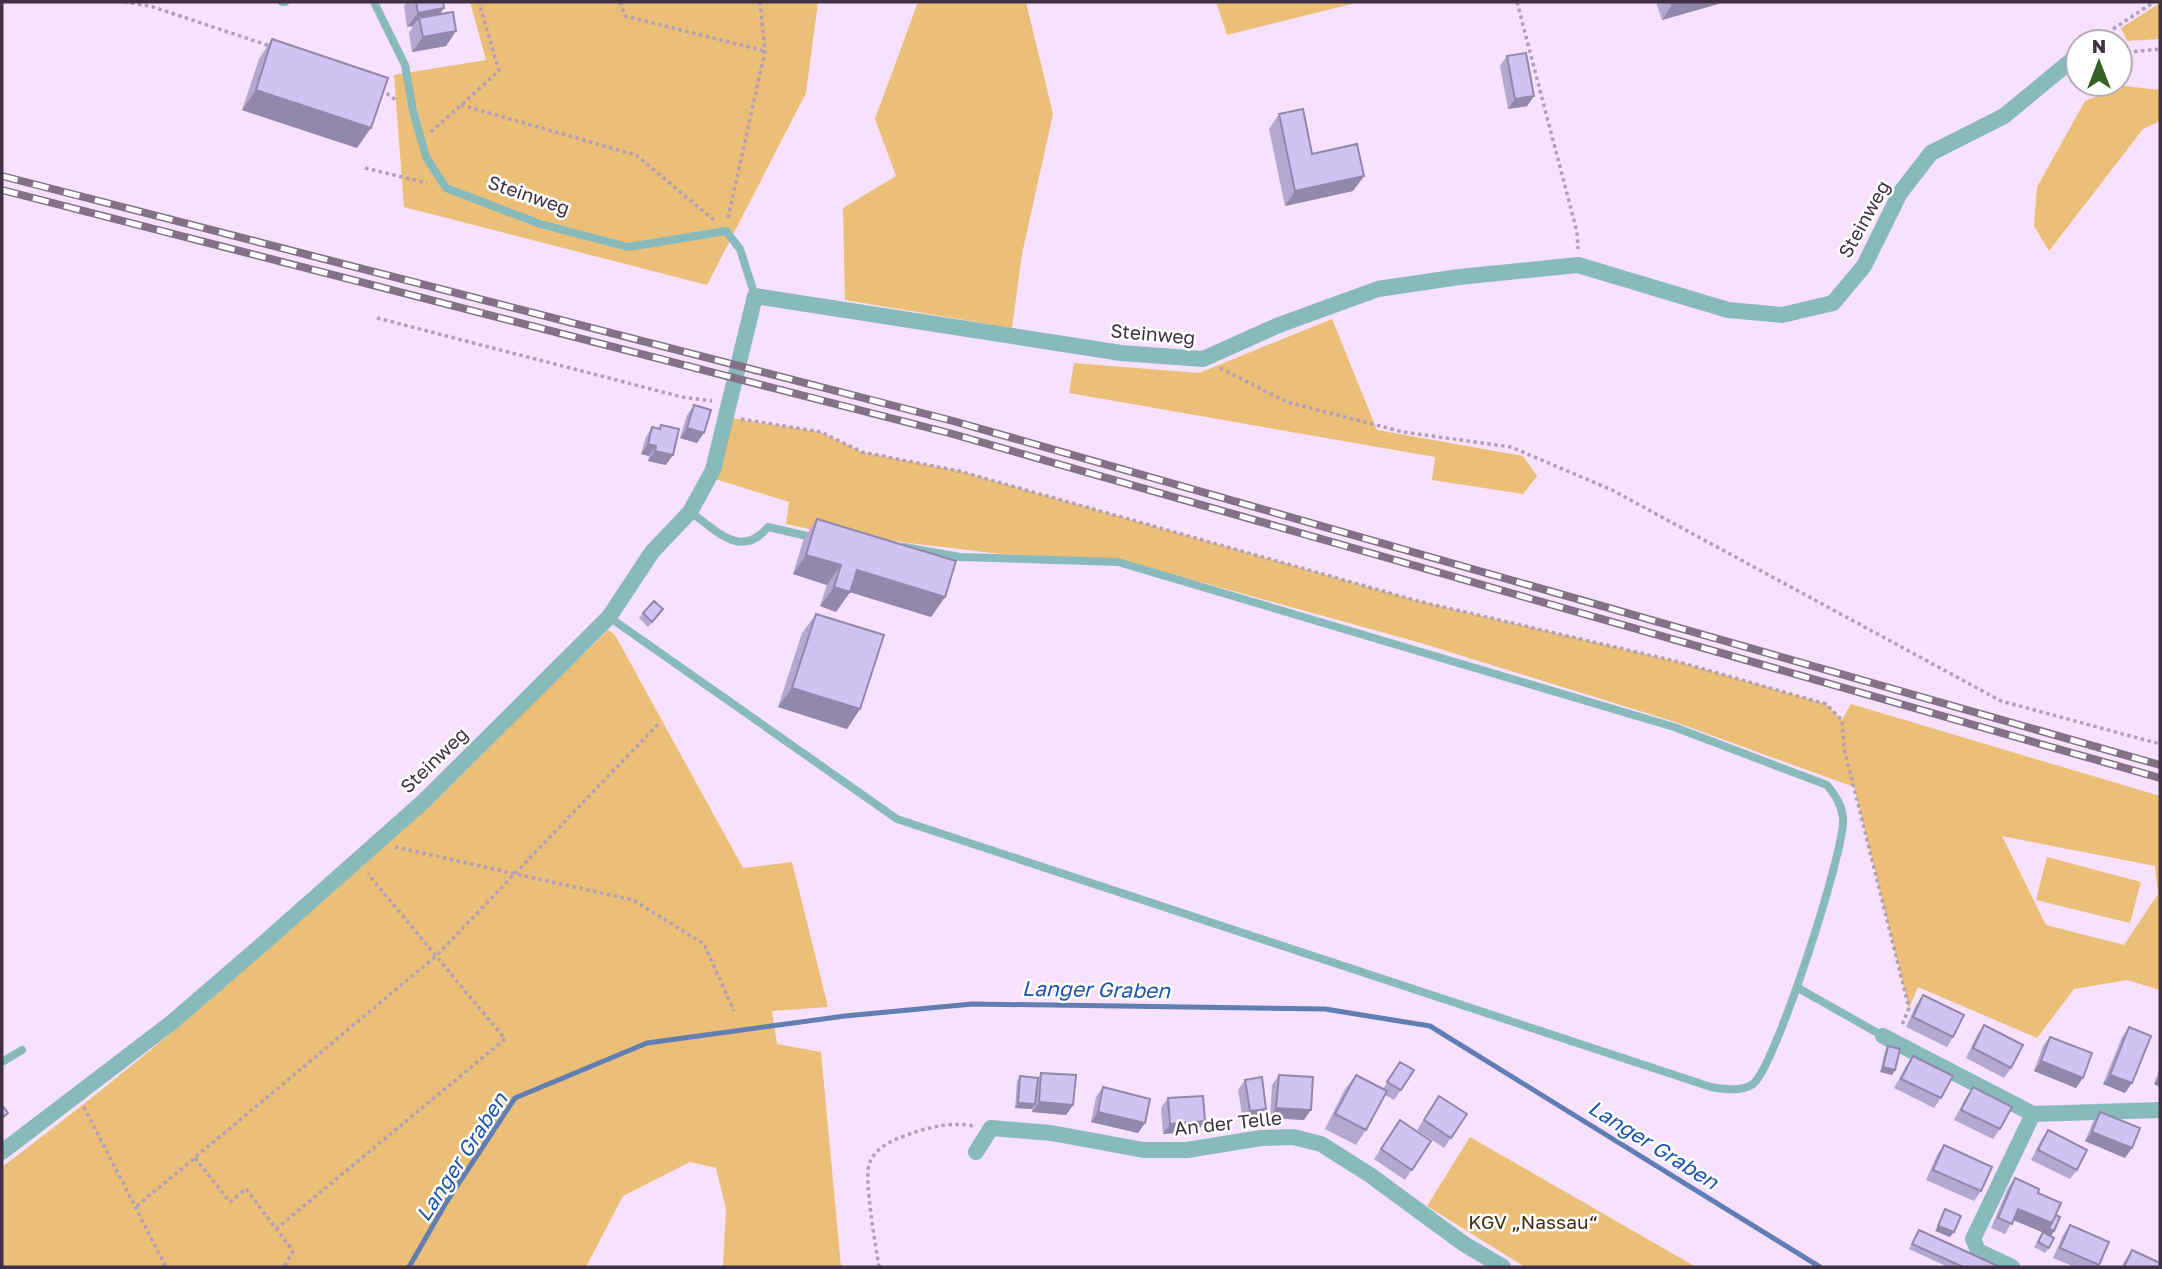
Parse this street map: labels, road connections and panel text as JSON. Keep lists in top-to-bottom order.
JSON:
{
  "streets": {
    "street": ["Steinweg", "An der Telle"]
  },
  "water": ["Langer Graben"],
  "parks": ["KGV „Nassau“"],
  "north": "top"
}
